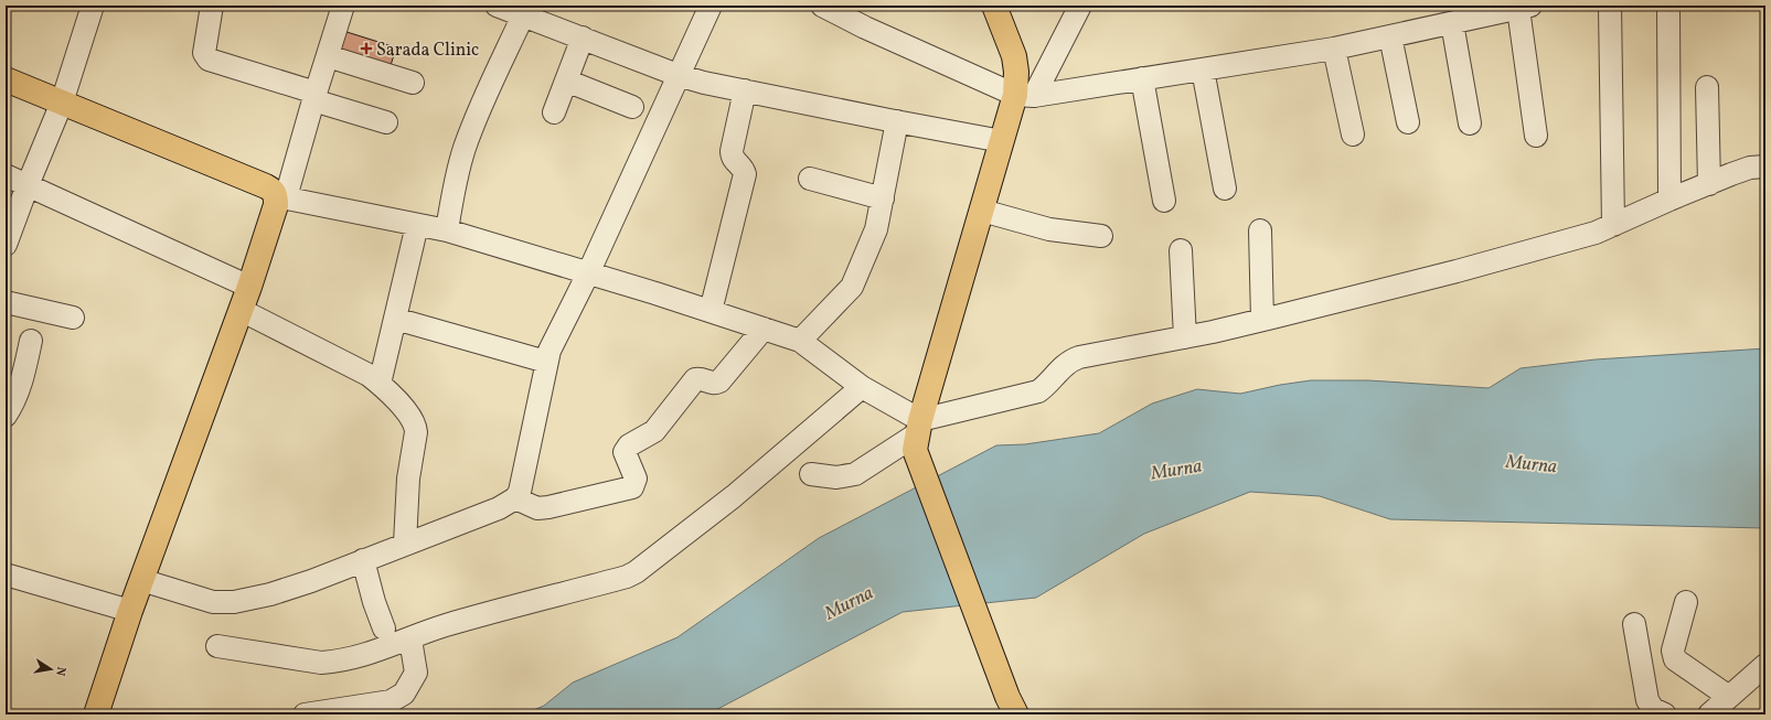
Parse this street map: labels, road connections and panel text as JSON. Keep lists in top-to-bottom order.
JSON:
{
  "water": ["Murna"],
  "places": {
    "health": ["Sarada Clinic"]
  },
  "north": "right"
}
